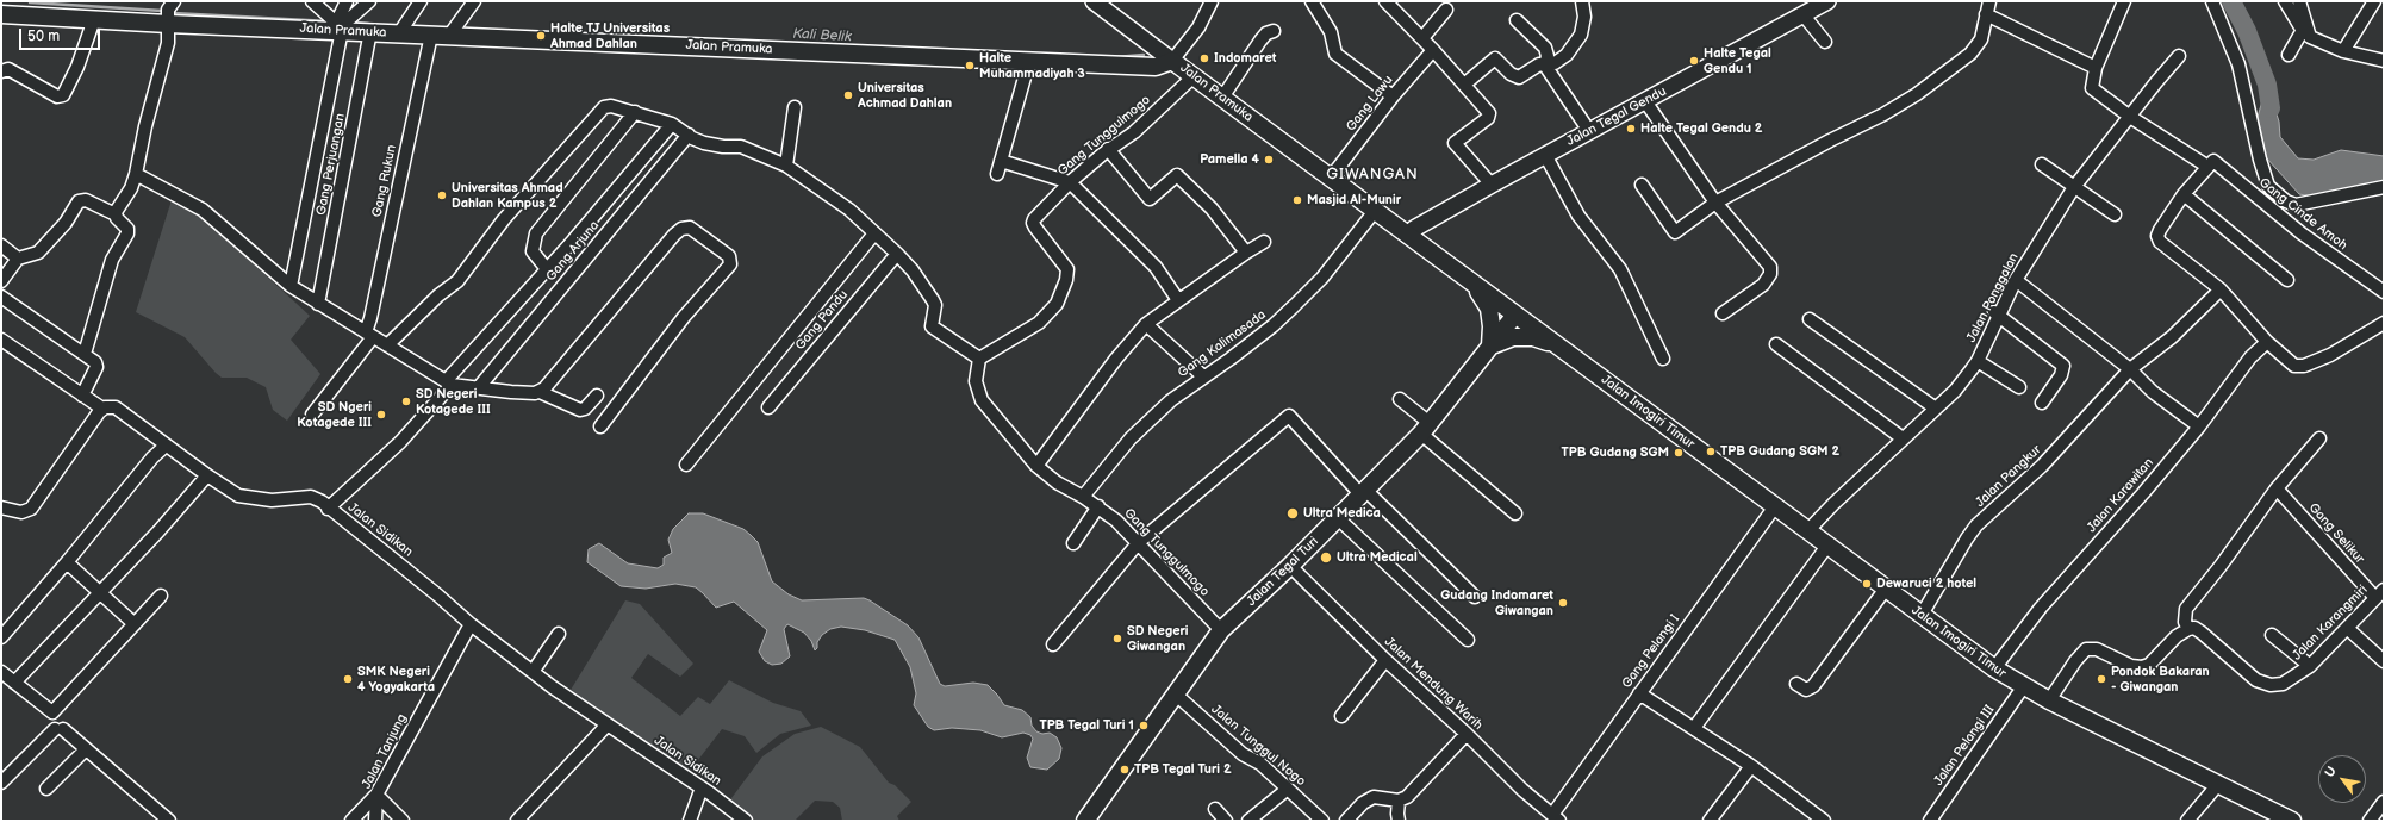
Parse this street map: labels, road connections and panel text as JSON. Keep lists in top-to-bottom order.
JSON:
{
  "streets": {
    "main road": ["Jalan Pramuka", "Jalan Imogiri Timur", "Jalan Tegal Turi"],
    "street": [
      "Gang Lawu",
      "Jalan Tegal Gendu",
      "Gang Tunggulmogo",
      "Gang Perjuangan",
      "Gang Rukun",
      "Gang Cinde Amoh",
      "Gang Arjuna",
      "Jalan Ponggalan",
      "Gang Pandu",
      "Gang Kalimasada",
      "Jalan Pangkur",
      "Jalan Karawitan",
      "Jalan Sidikan",
      "Gang Selikur",
      "Jalan Karangmiri",
      "Gang Pelangi I",
      "Jalan Mendung Warih",
      "Jalan Tunggul Nogo",
      "Jalan Pelangi III",
      "Jalan Tanjung"
    ]
  },
  "crossings": [
    ["Jalan Pramuka", "Gang Lawu"],
    ["Jalan Pramuka", "Jalan Tegal Gendu"],
    ["Jalan Pramuka", "Gang Tunggulmogo"],
    ["Jalan Pramuka", "Gang Perjuangan"],
    ["Jalan Pramuka", "Gang Rukun"],
    ["Jalan Pramuka", "Gang Kalimasada"],
    ["Jalan Pramuka", "Jalan Imogiri Timur"],
    ["Jalan Pramuka", "Jalan Tegal Turi"],
    ["Gang Tunggulmogo", "Gang Kalimasada"],
    ["Gang Tunggulmogo", "Jalan Tegal Turi"],
    ["Jalan Ponggalan", "Jalan Imogiri Timur"],
    ["Jalan Imogiri Timur", "Jalan Pangkur"],
    ["Jalan Imogiri Timur", "Jalan Karawitan"],
    ["Jalan Imogiri Timur", "Jalan Tegal Turi"],
    ["Jalan Imogiri Timur", "Gang Pelangi I"],
    ["Jalan Imogiri Timur", "Jalan Pelangi III"],
    ["Jalan Sidikan", "Jalan Tanjung"],
    ["Gang Selikur", "Jalan Karangmiri"],
    ["Jalan Tegal Turi", "Jalan Mendung Warih"],
    ["Jalan Tegal Turi", "Jalan Tunggul Nogo"],
    ["Gang Pelangi I", "Jalan Mendung Warih"]
  ],
  "districts": ["GIWANGAN"],
  "water": ["Kali Belik"],
  "places": [
    "Halte TJ Universitas Ahmad Dahlan",
    "Indomaret",
    "Halte Tegal Gendu 1",
    "Halte Muhammadiyah 3",
    "Universitas Achmad Dahlan",
    "Halte Tegal Gendu 2",
    "Pamella 4",
    "Universitas Ahmad Dahlan Kampus 2",
    "Masjid Al-Munir",
    "SD Negeri Kotagede III",
    "SD Ngeri Kotagede III",
    "TPB Gudang SGM 2",
    "TPB Gudang SGM",
    "Ultra Medica",
    "Ultra Medical",
    "Dewaruci 2 hotel",
    "Gudang Indomaret Giwangan",
    "SD Negeri Giwangan",
    "SMK Negeri 4 Yogyakarta",
    "Pondok Bakaran - Giwangan",
    "TPB Tegal Turi 1",
    "TPB Tegal Turi 2"
  ],
  "scale_bar": "50 m",
  "north": "top left"
}
